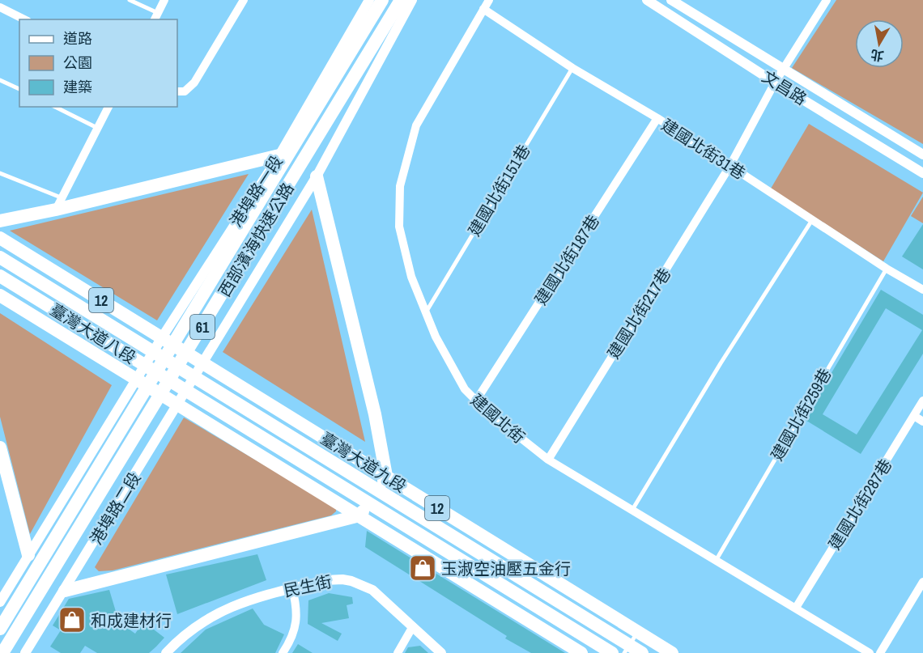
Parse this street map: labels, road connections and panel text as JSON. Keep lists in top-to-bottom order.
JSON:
{
  "streets": {
    "main road": [
      "西部濱海快速公路",
      "12",
      "61",
      "臺灣大道八段",
      "臺灣大道九段"
    ],
    "street": [
      "文昌路",
      "建國北街31巷",
      "港埠路一段",
      "建國北街187巷",
      "建國北街217巷",
      "建國北街",
      "建國北街287巷",
      "港埠路二段",
      "民生街"
    ],
    "lane": ["建國北街151巷", "建國北街259巷"]
  },
  "crossings": [
    ["文昌路", "建國北街217巷"],
    ["建國北街31巷", "建國北街151巷"],
    ["建國北街31巷", "建國北街187巷"],
    ["建國北街31巷", "建國北街217巷"],
    ["建國北街31巷", "建國北街259巷"],
    ["建國北街31巷", "建國北街"],
    ["建國北街151巷", "建國北街"],
    ["港埠路一段", "臺灣大道八段"],
    ["建國北街187巷", "建國北街"],
    ["建國北街217巷", "建國北街"],
    ["臺灣大道八段", "臺灣大道九段"],
    ["臺灣大道八段", "港埠路二段"],
    ["建國北街259巷", "建國北街"],
    ["建國北街", "建國北街287巷"],
    ["臺灣大道九段", "港埠路二段"]
  ],
  "places": {
    "shop": ["玉淑空油壓五金行", "和成建材行"]
  },
  "legend": ["道路", "公園", "建築"],
  "north": "bottom"
}
